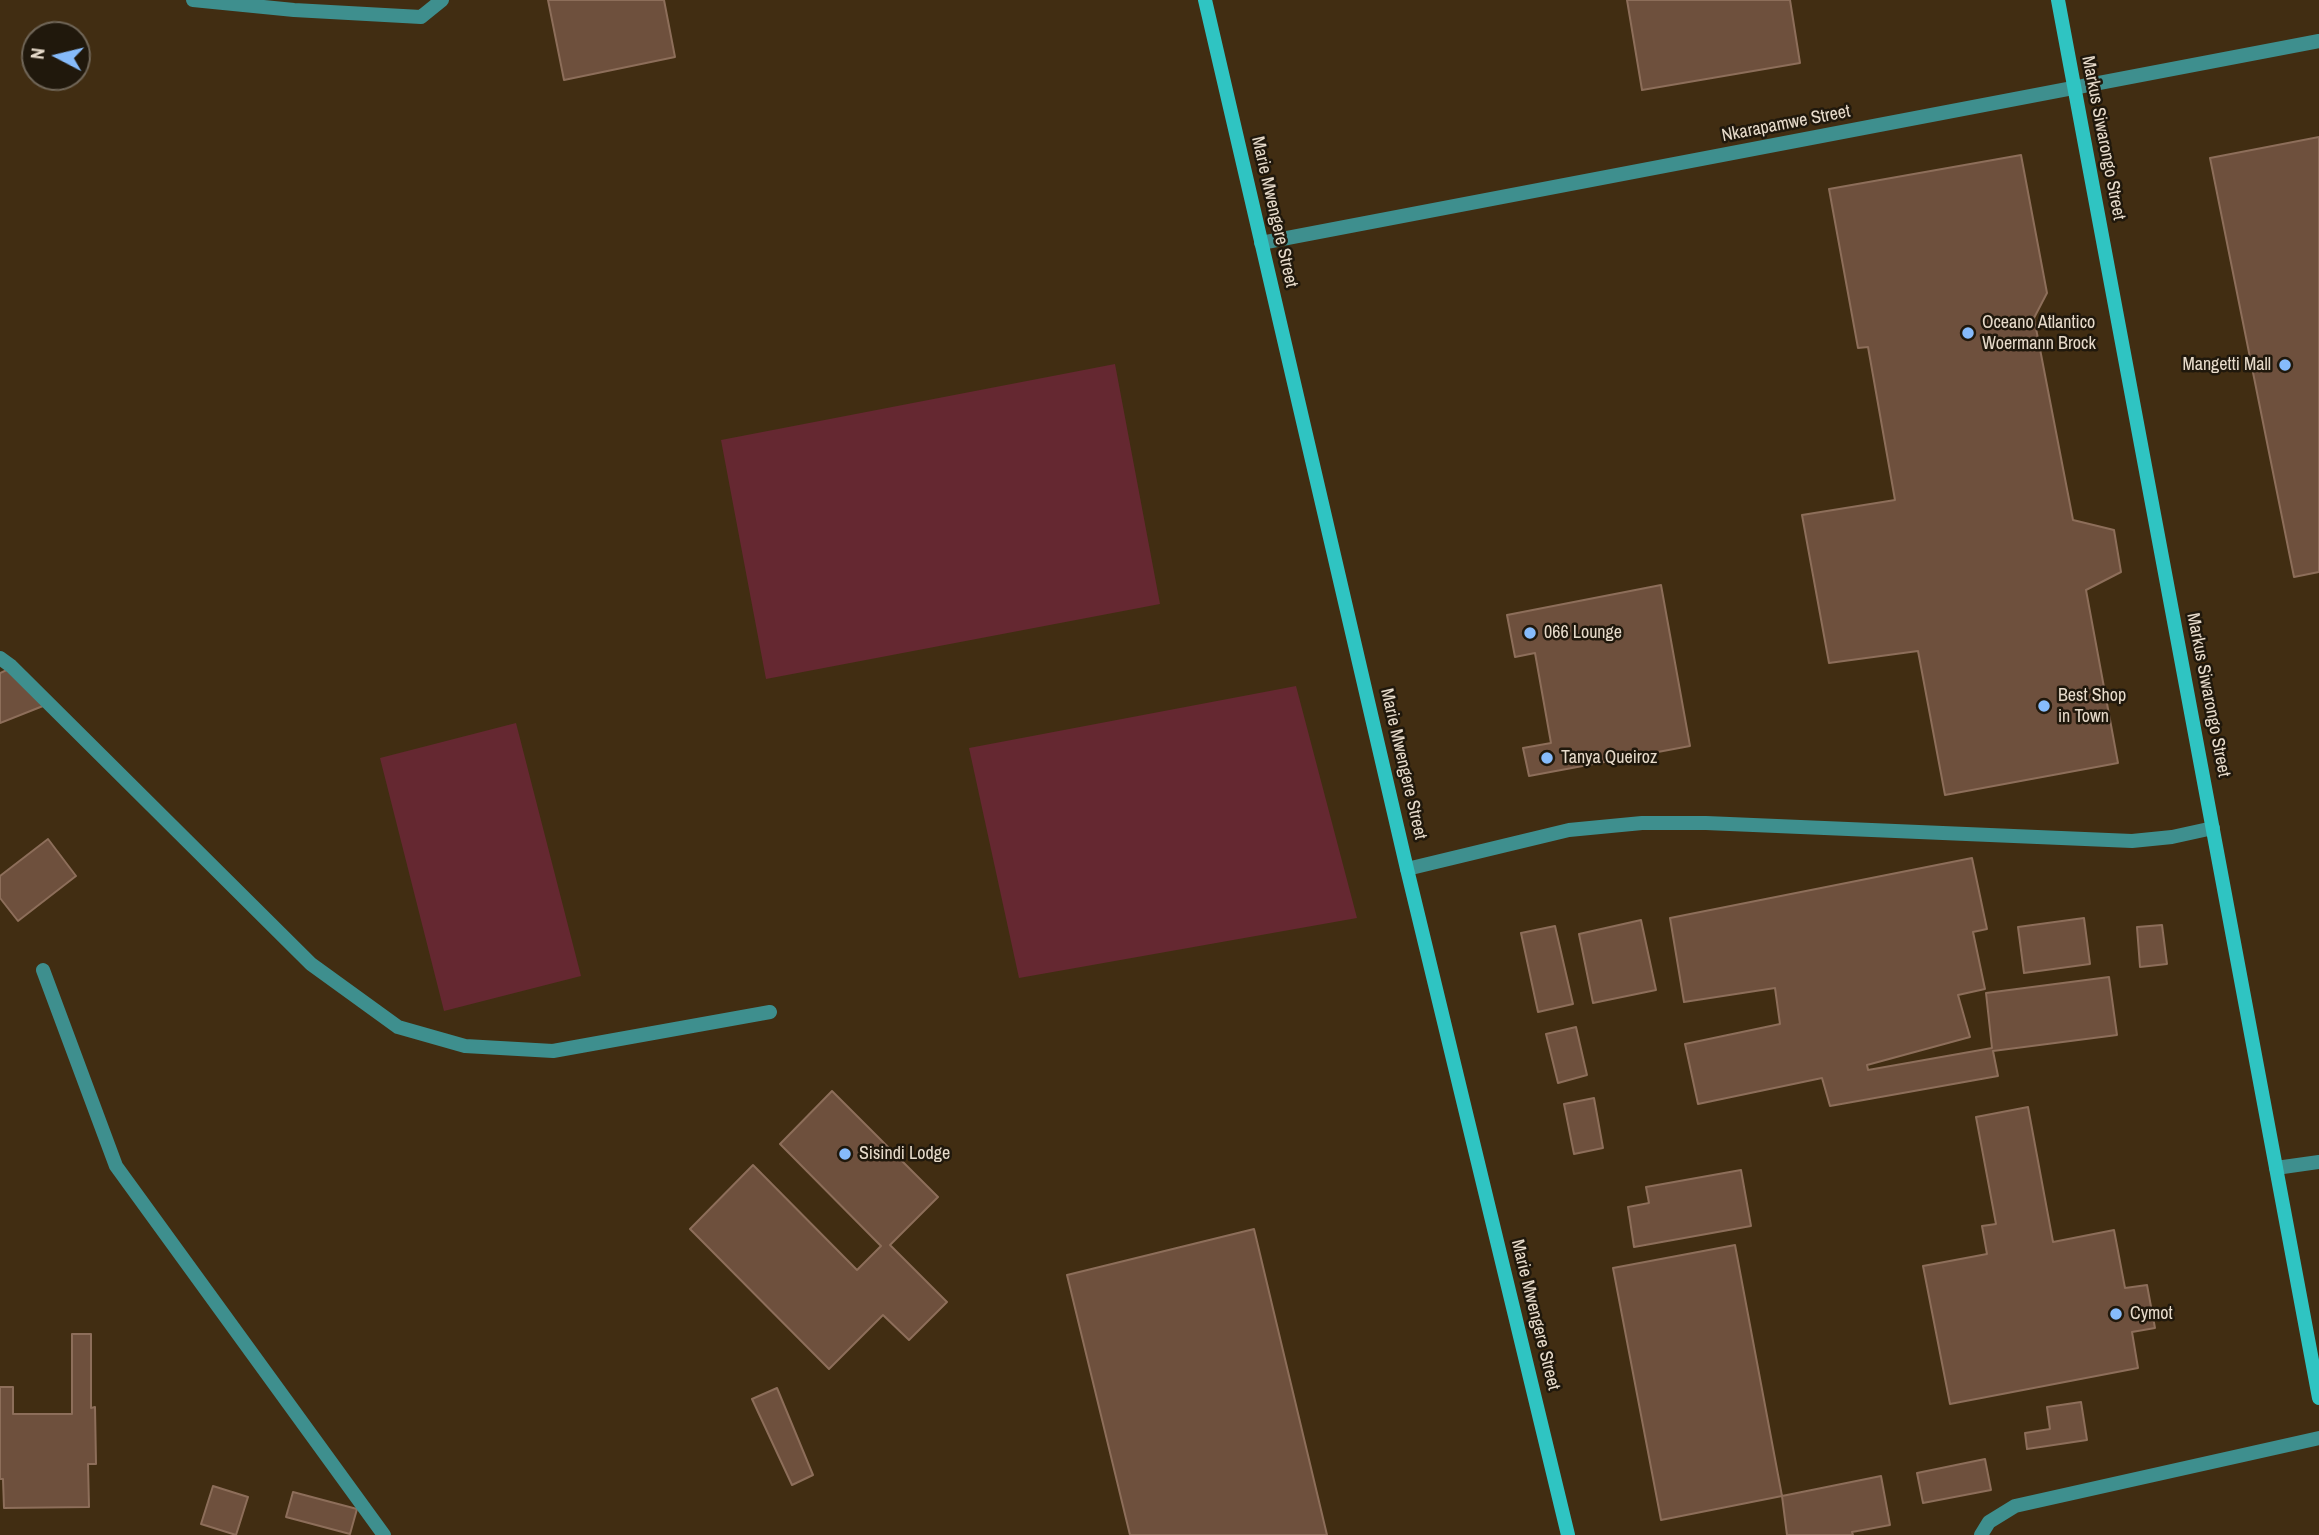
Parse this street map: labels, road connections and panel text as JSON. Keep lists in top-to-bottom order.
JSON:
{
  "streets": {
    "main road": ["Markus Siwarongo Street", "Marie Mwengere Street"],
    "street": ["Nkarapamwe Street"]
  },
  "crossings": [
    ["Nkarapamwe Street", "Markus Siwarongo Street"],
    ["Nkarapamwe Street", "Marie Mwengere Street"]
  ],
  "places": [
    "Oceano Atlantico Woermann Brock",
    "Mangetti Mall",
    "066 Lounge",
    "Best Shop in Town",
    "Tanya Queiroz",
    "Sisindi Lodge",
    "Cymot"
  ],
  "north": "left"
}
